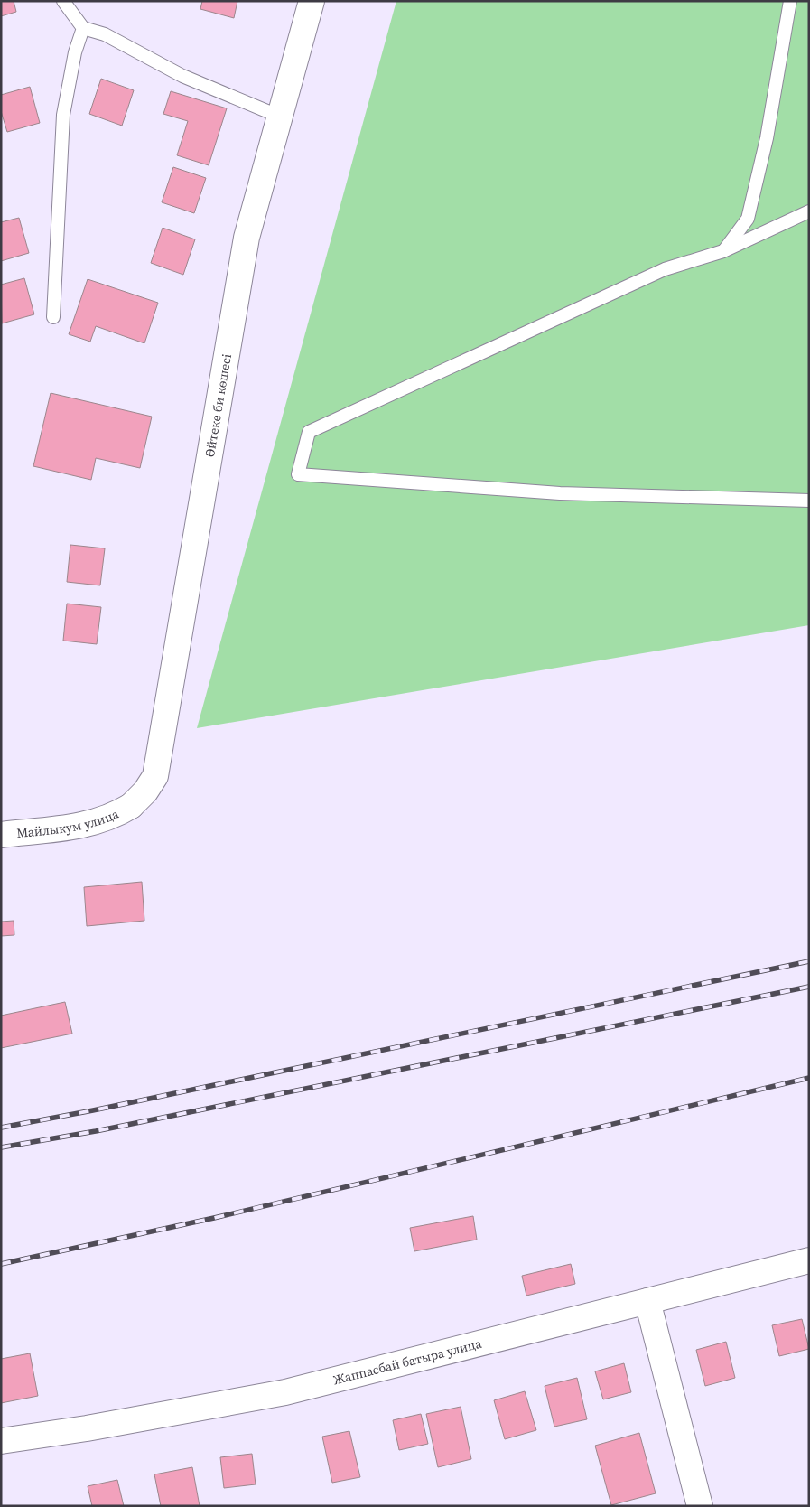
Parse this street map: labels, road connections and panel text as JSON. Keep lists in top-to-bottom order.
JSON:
{
  "streets": {
    "street": ["Әйтеке би көшесі", "Майлыкум улица", "Жаппасбай батыра улица"]
  },
  "crossings": [
    ["Әйтеке би көшесі", "Майлыкум улица"]
  ]
}
